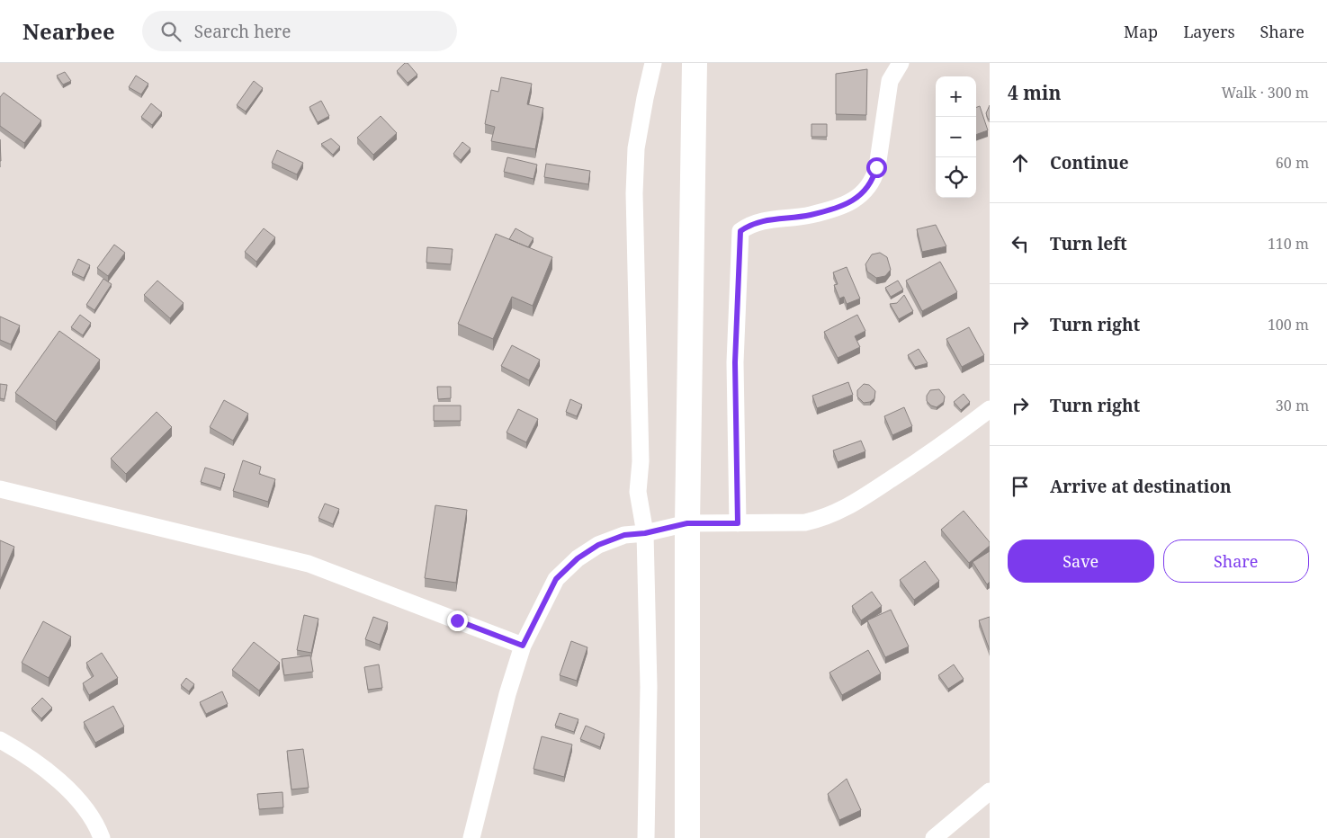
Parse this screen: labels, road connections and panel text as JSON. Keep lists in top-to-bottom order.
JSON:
{
  "page": {
    "header": "Nearbee",
    "search": "Search here",
    "nav": ["Map", "Layers", "Share"],
    "heading": ["4 min", "Walk · 300 m"],
    "map_buttons": ["+", "−"],
    "list": [
      ["Continue", "60 m"],
      ["Turn left", "110 m"],
      ["Turn right", "100 m"],
      ["Turn right", "30 m"],
      "Arrive at destination"
    ],
    "buttons": ["Save", "Share"]
  }
}
